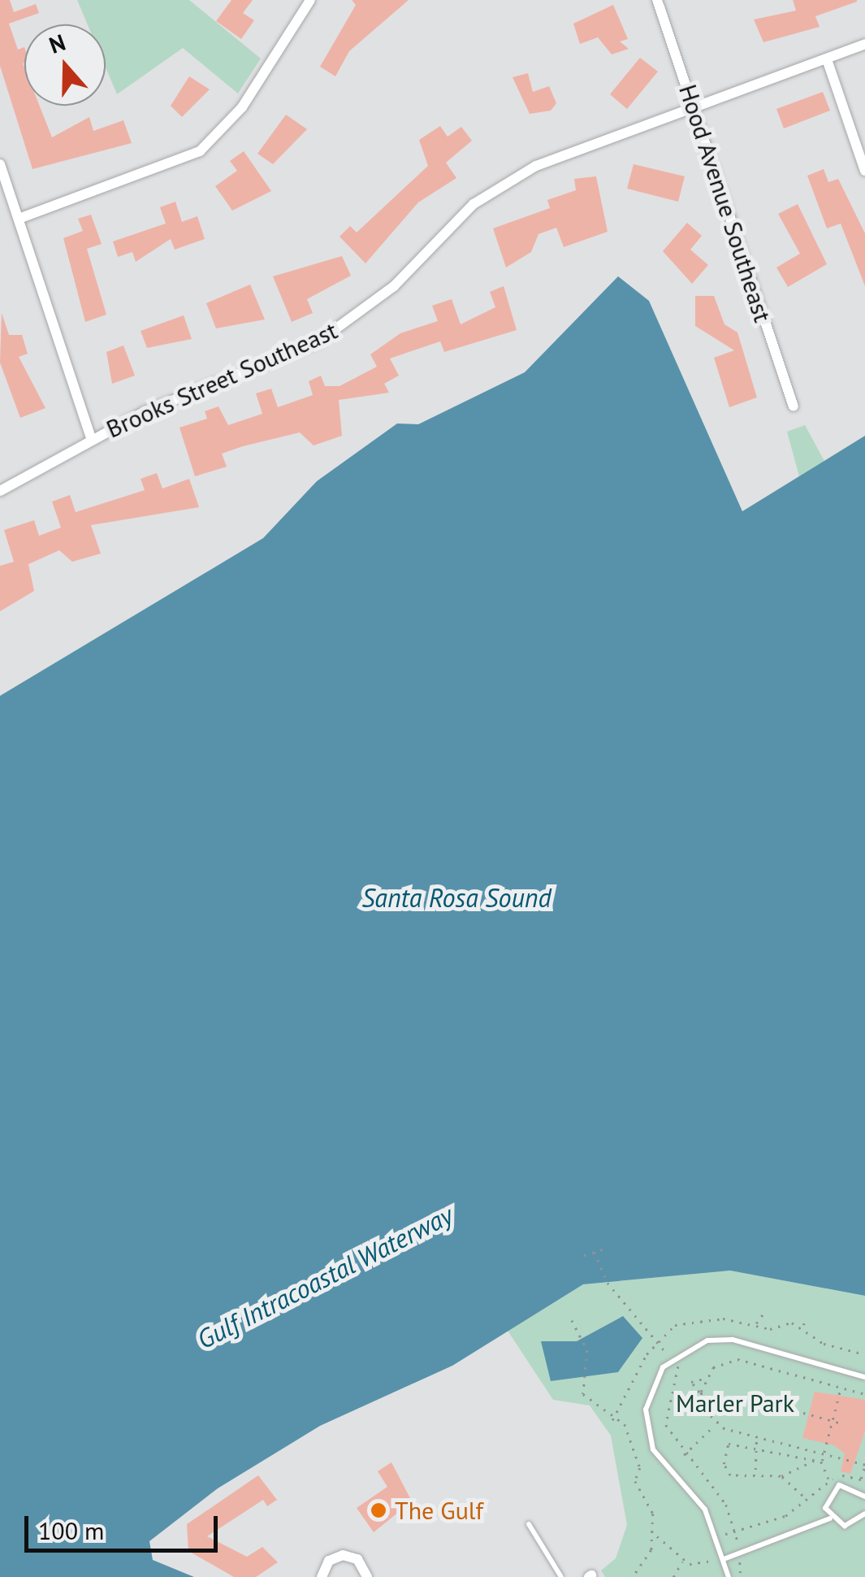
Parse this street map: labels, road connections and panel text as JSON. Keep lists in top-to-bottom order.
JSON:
{
  "streets": {
    "street": ["Hood Avenue Southeast", "Brooks Street Southeast"]
  },
  "crossings": [
    ["Hood Avenue Southeast", "Brooks Street Southeast"]
  ],
  "water": ["Santa Rosa Sound", "Gulf Intracoastal Waterway"],
  "parks": ["Marler Park"],
  "places": ["The Gulf"],
  "scale_bar": "100 m",
  "north": "top"
}
